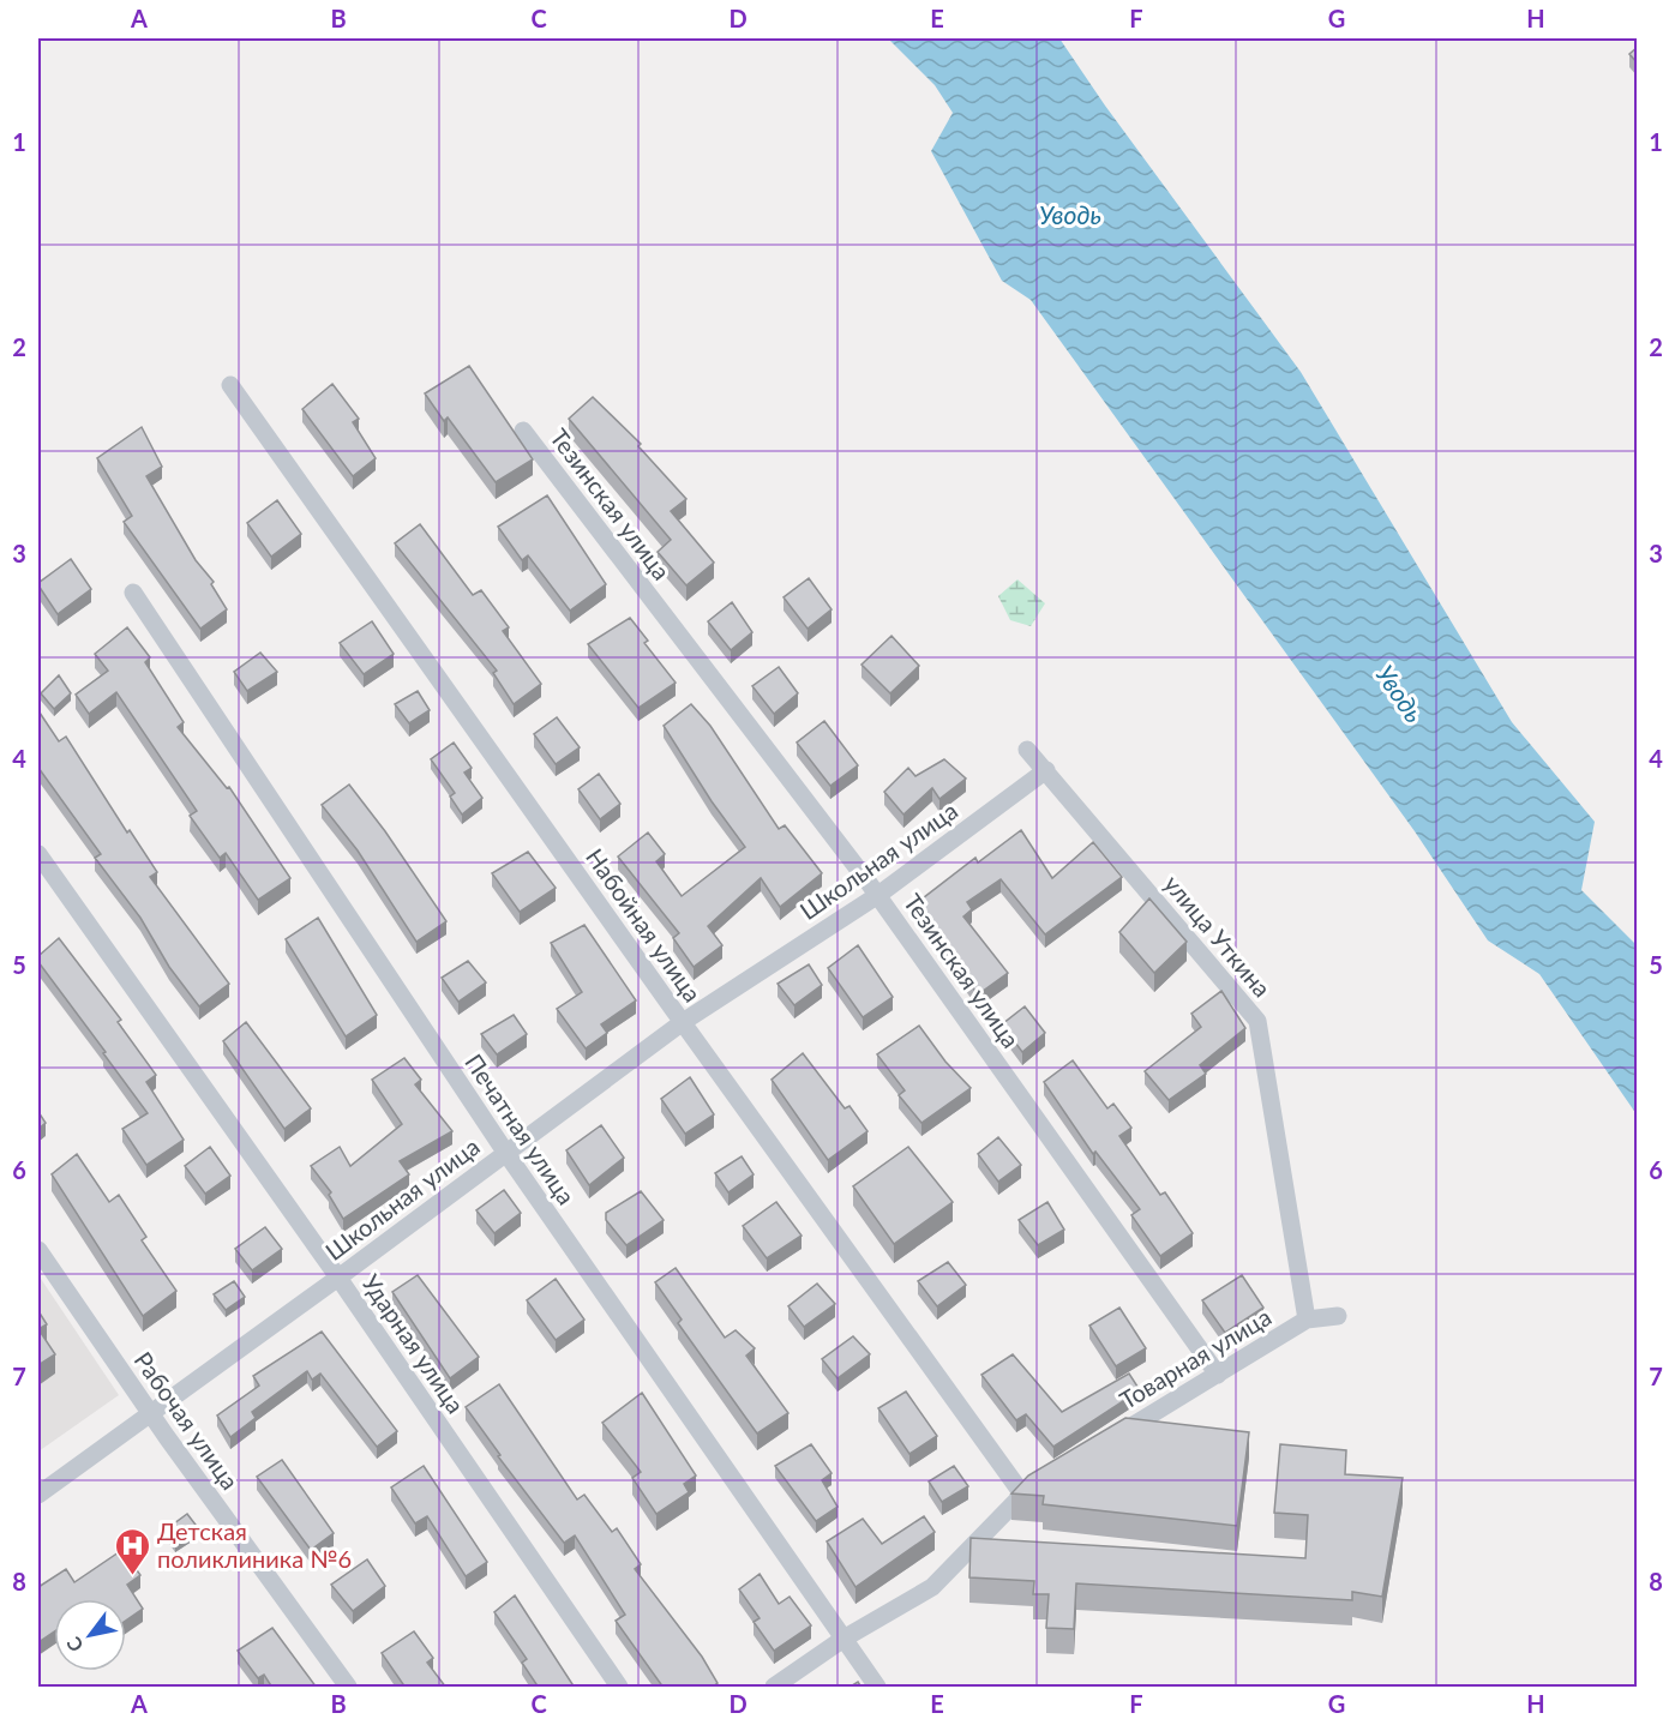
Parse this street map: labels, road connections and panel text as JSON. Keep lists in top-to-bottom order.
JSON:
{
  "streets": {
    "street": [
      "Тезинская улица",
      "Школьная улица",
      "Набойная улица",
      "улица Уткина",
      "Печатная улица",
      "Ударная улица",
      "Товарная улица",
      "Рабочая улица"
    ]
  },
  "crossings": [
    ["Тезинская улица", "Школьная улица"],
    ["Тезинская улица", "Товарная улица"],
    ["Школьная улица", "Набойная улица"],
    ["Школьная улица", "улица Уткина"],
    ["Школьная улица", "Печатная улица"],
    ["Школьная улица", "Ударная улица"],
    ["Школьная улица", "Рабочая улица"],
    ["улица Уткина", "Товарная улица"]
  ],
  "water": ["Уводь"],
  "places": {
    "hospital": ["Детская поликлиника №6"]
  },
  "north": "bottom left",
  "grid": {
    "columns": [
      "A",
      "B",
      "C",
      "D",
      "E",
      "F",
      "G",
      "H"
    ],
    "rows": [
      "1",
      "2",
      "3",
      "4",
      "5",
      "6",
      "7",
      "8"
    ]
  }
}
